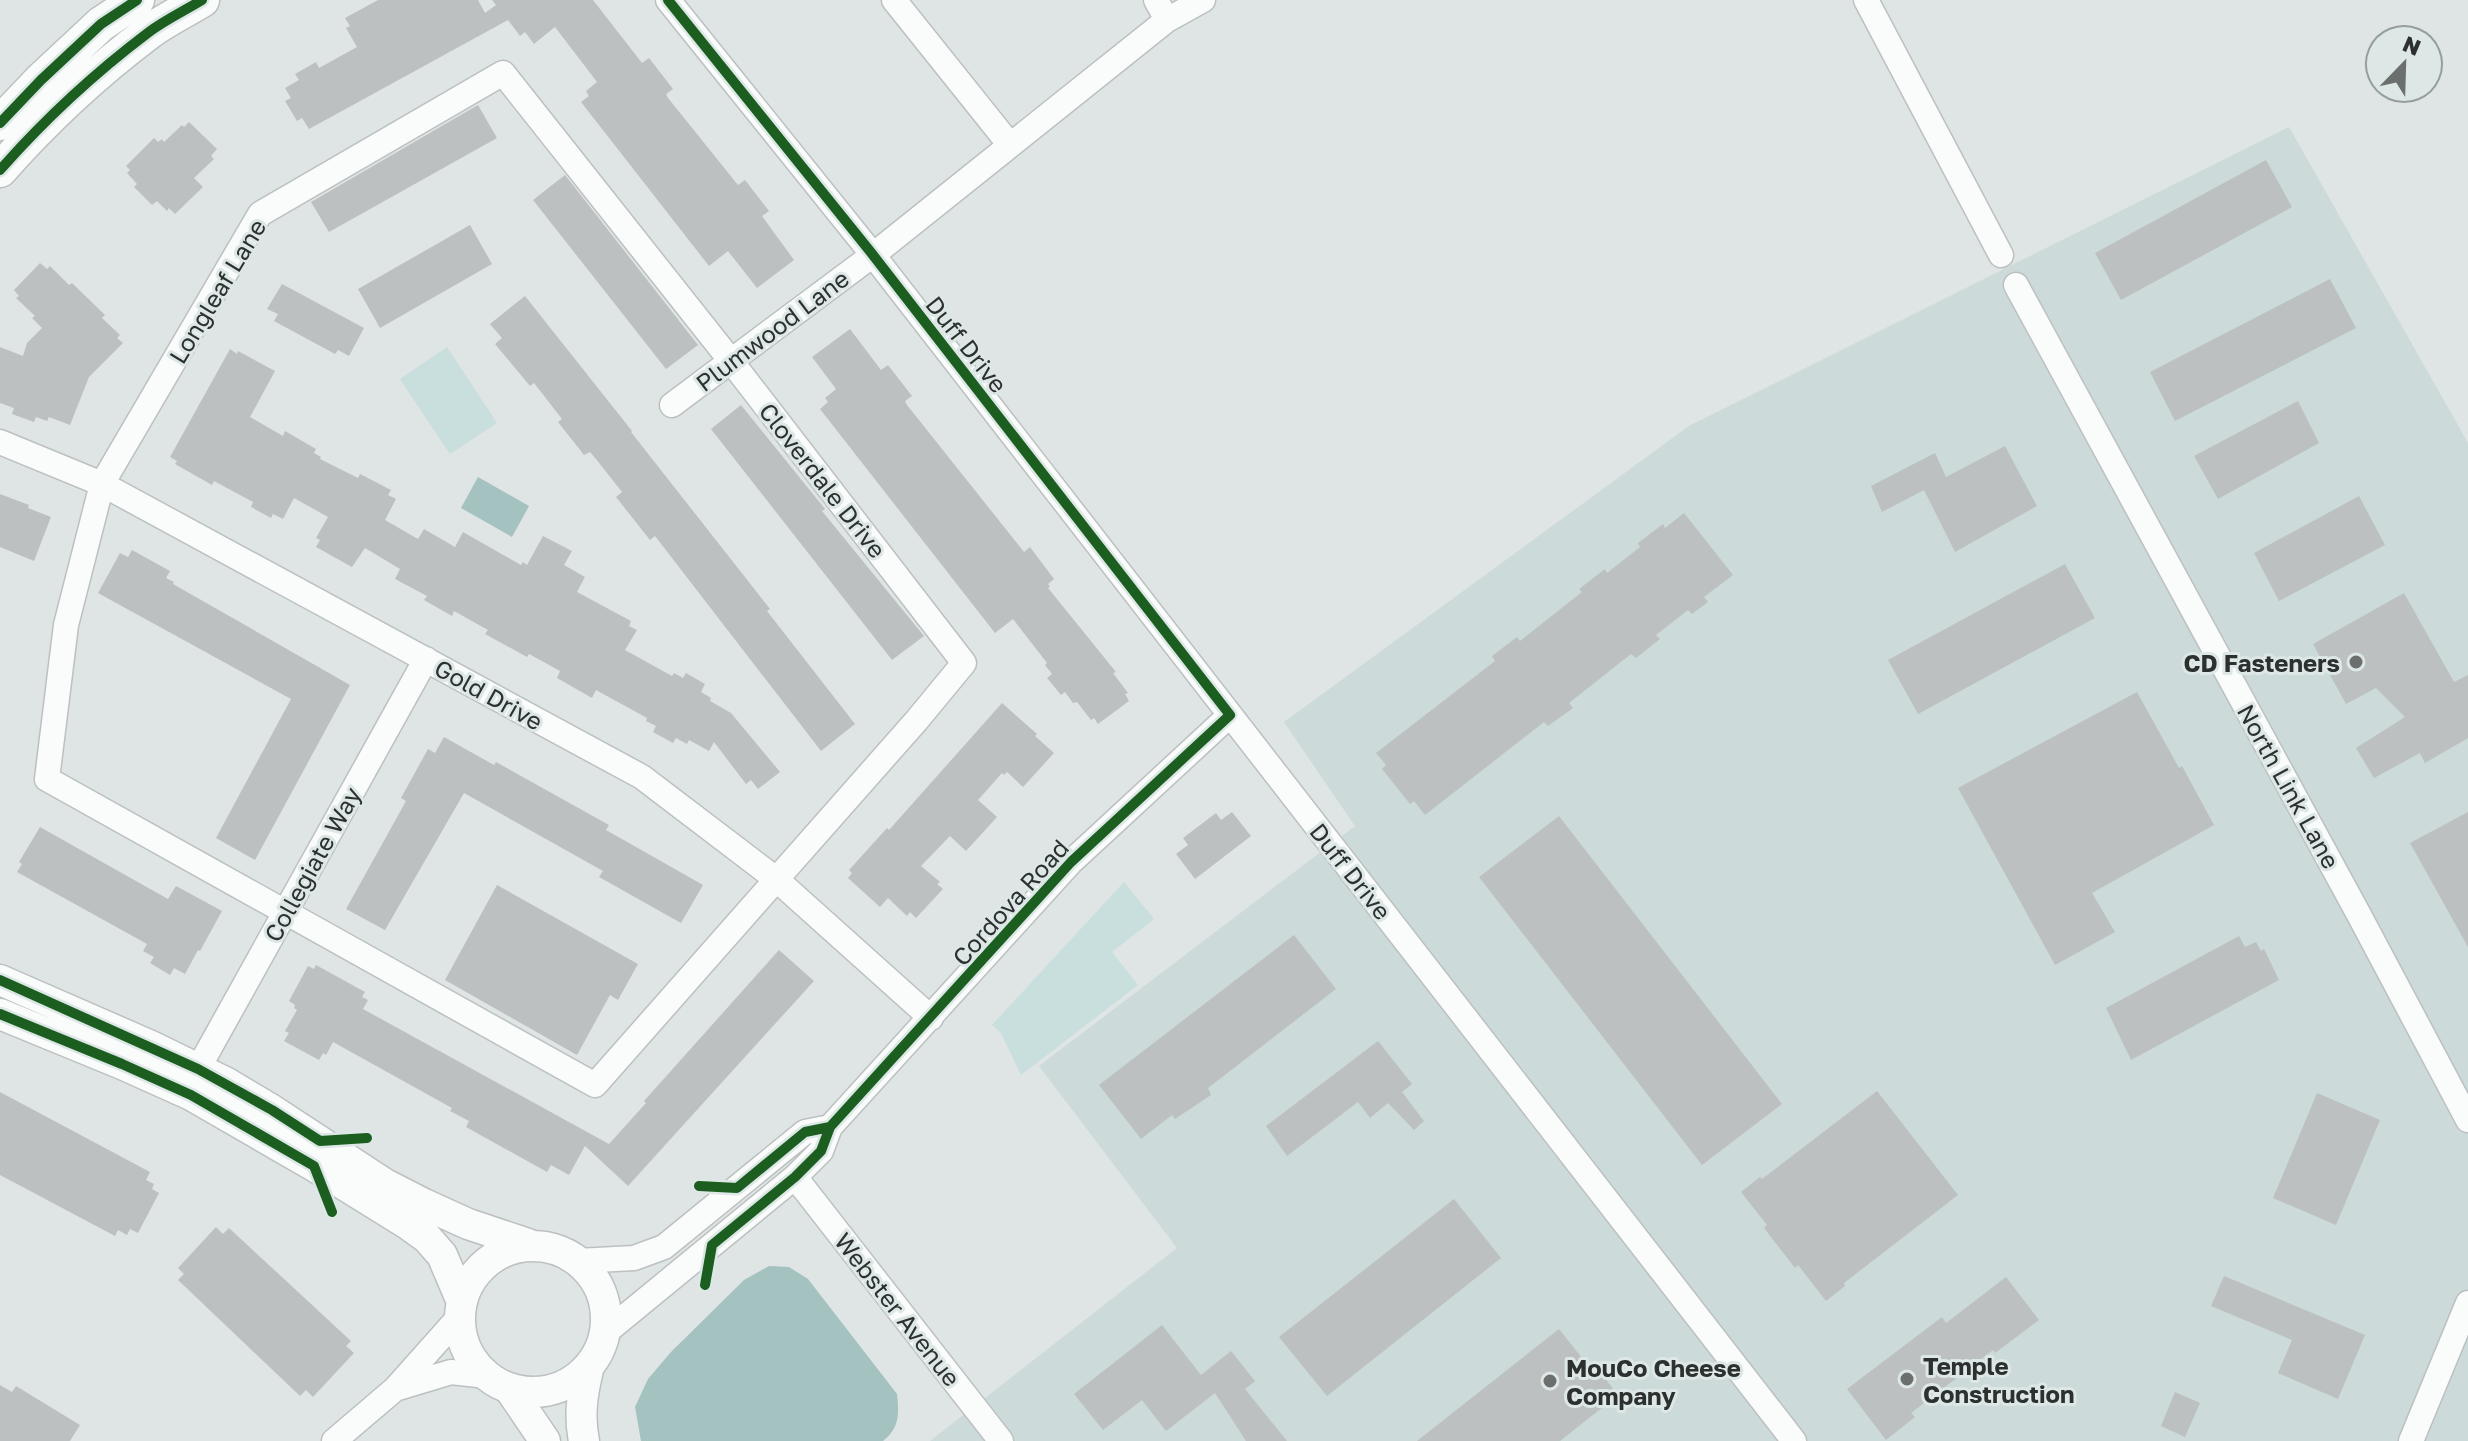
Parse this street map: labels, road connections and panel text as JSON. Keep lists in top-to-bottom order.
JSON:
{
  "streets": {
    "street": [
      "Longleaf Lane",
      "Plumwood Lane",
      "Duff Drive",
      "Cloverdale Drive",
      "Gold Drive",
      "North Link Lane",
      "Collegiate Way",
      "Cordova Road",
      "Webster Avenue"
    ]
  },
  "crossings": [
    ["Longleaf Lane", "Cloverdale Drive"],
    ["Longleaf Lane", "Gold Drive"],
    ["Longleaf Lane", "Collegiate Way"],
    ["Plumwood Lane", "Duff Drive"],
    ["Plumwood Lane", "Cloverdale Drive"],
    ["Duff Drive", "Cordova Road"],
    ["Cloverdale Drive", "Gold Drive"],
    ["Gold Drive", "Collegiate Way"],
    ["Gold Drive", "Cordova Road"],
    ["Cordova Road", "Webster Avenue"]
  ],
  "places": ["CD Fasteners", "Temple Construction", "MouCo Cheese Company"],
  "north": "top right"
}
